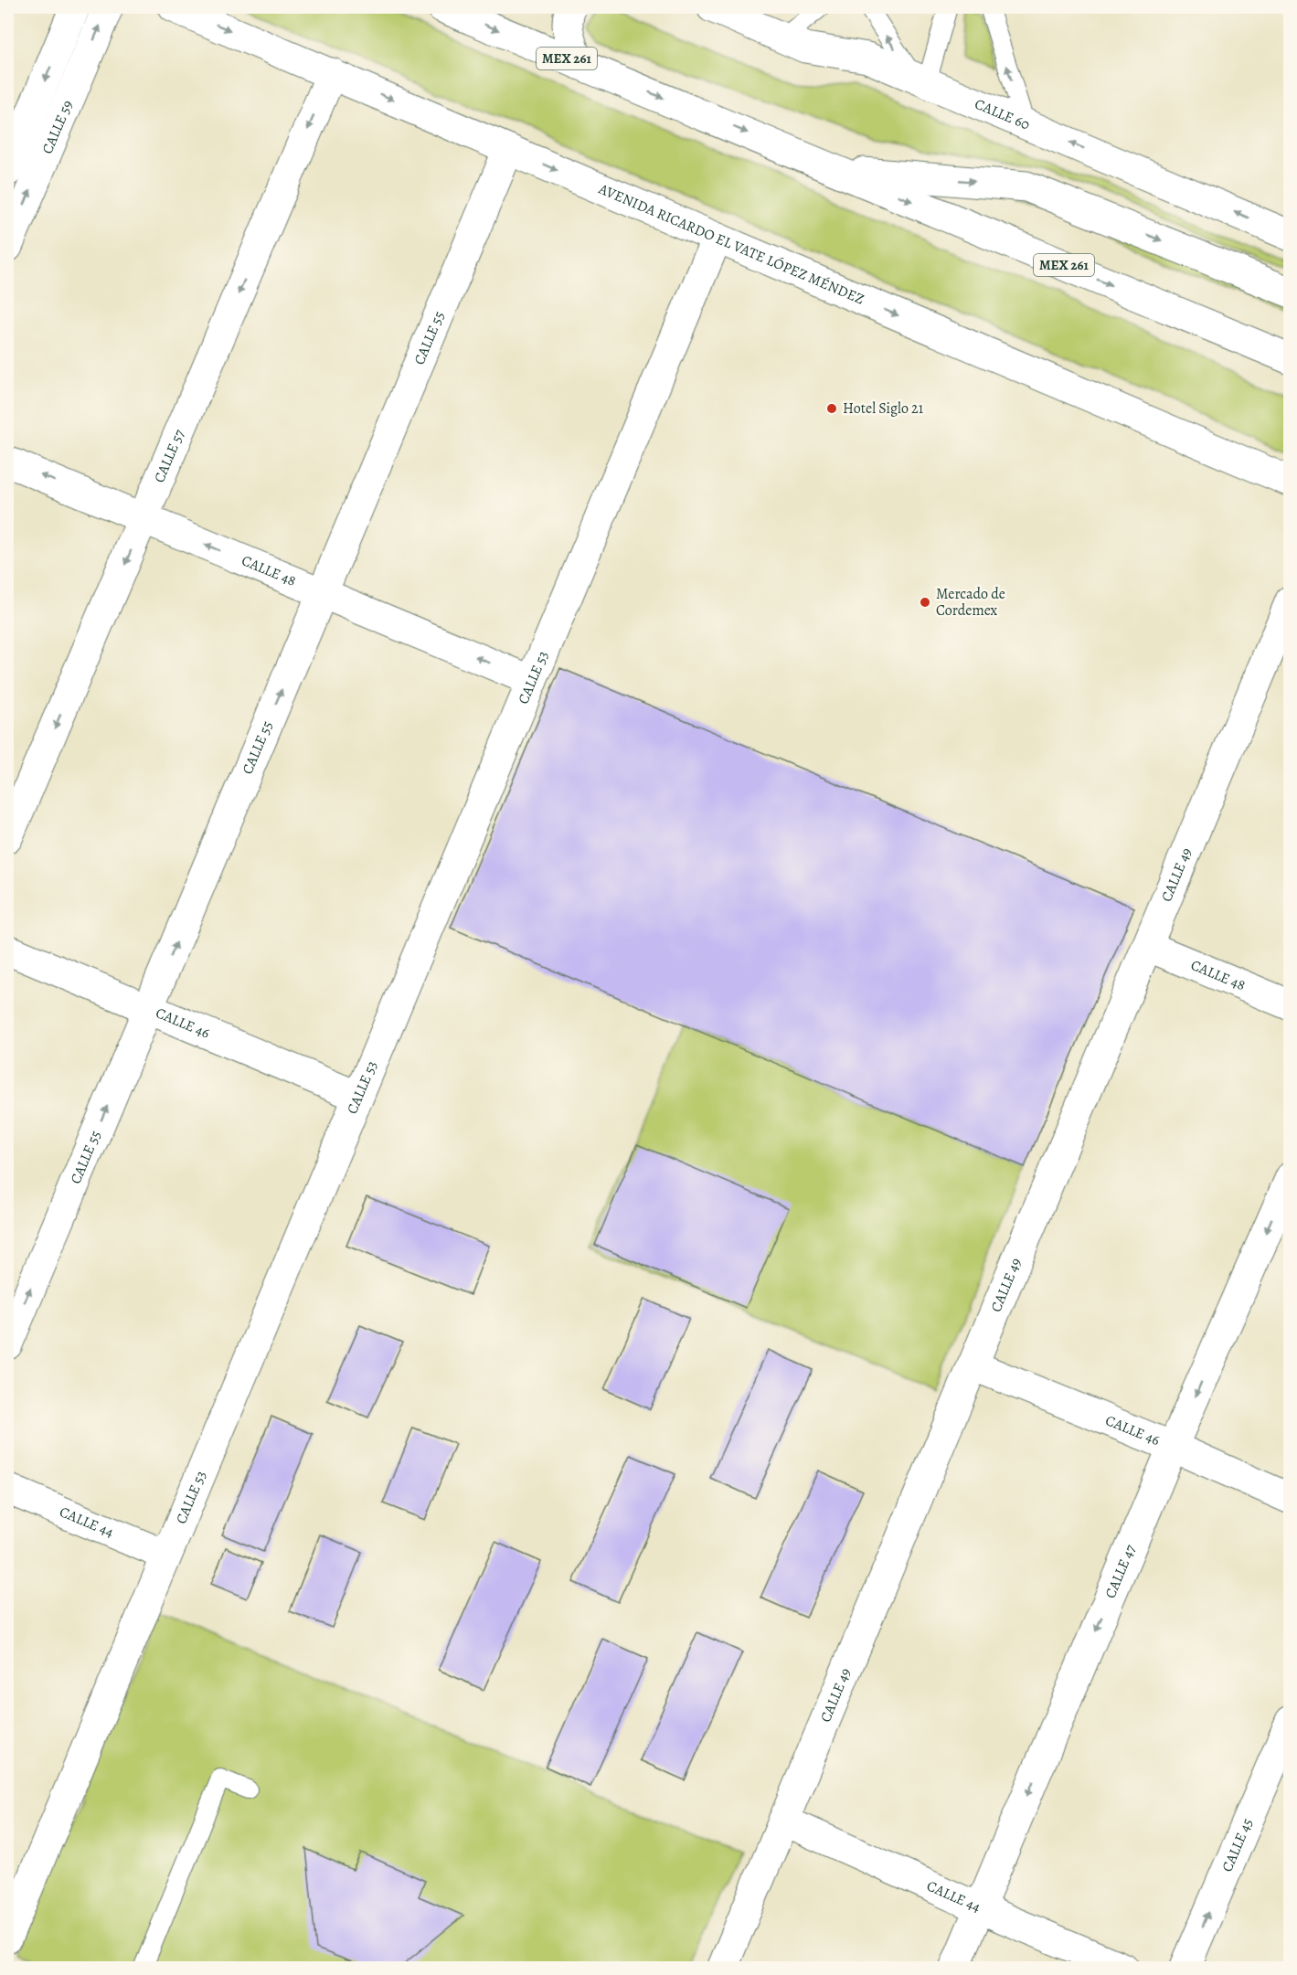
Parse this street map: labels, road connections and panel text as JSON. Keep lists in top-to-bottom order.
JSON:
{
  "streets": {
    "street": [
      "MEX 261",
      "CALLE 60",
      "CALLE 59",
      "AVENIDA RICARDO EL VATE LÓPEZ MÉNDEZ",
      "CALLE 55",
      "CALLE 57",
      "CALLE 48",
      "CALLE 53",
      "CALLE 49",
      "CALLE 46",
      "CALLE 44",
      "CALLE 47",
      "CALLE 45"
    ]
  },
  "crossings": [
    ["AVENIDA RICARDO EL VATE LÓPEZ MÉNDEZ", "CALLE 55"],
    ["AVENIDA RICARDO EL VATE LÓPEZ MÉNDEZ", "CALLE 57"],
    ["AVENIDA RICARDO EL VATE LÓPEZ MÉNDEZ", "CALLE 53"],
    ["CALLE 55", "CALLE 48"],
    ["CALLE 55", "CALLE 46"],
    ["CALLE 57", "CALLE 48"],
    ["CALLE 48", "CALLE 53"],
    ["CALLE 48", "CALLE 49"],
    ["CALLE 53", "CALLE 46"],
    ["CALLE 53", "CALLE 44"],
    ["CALLE 49", "CALLE 46"],
    ["CALLE 49", "CALLE 44"],
    ["CALLE 46", "CALLE 47"],
    ["CALLE 44", "CALLE 47"]
  ],
  "one_way": [
    "CALLE 55",
    "CALLE 57",
    "CALLE 48",
    "CALLE 47",
    "CALLE 45"
  ],
  "places": ["Hotel Siglo 21", "Mercado de Cordemex"]
}
